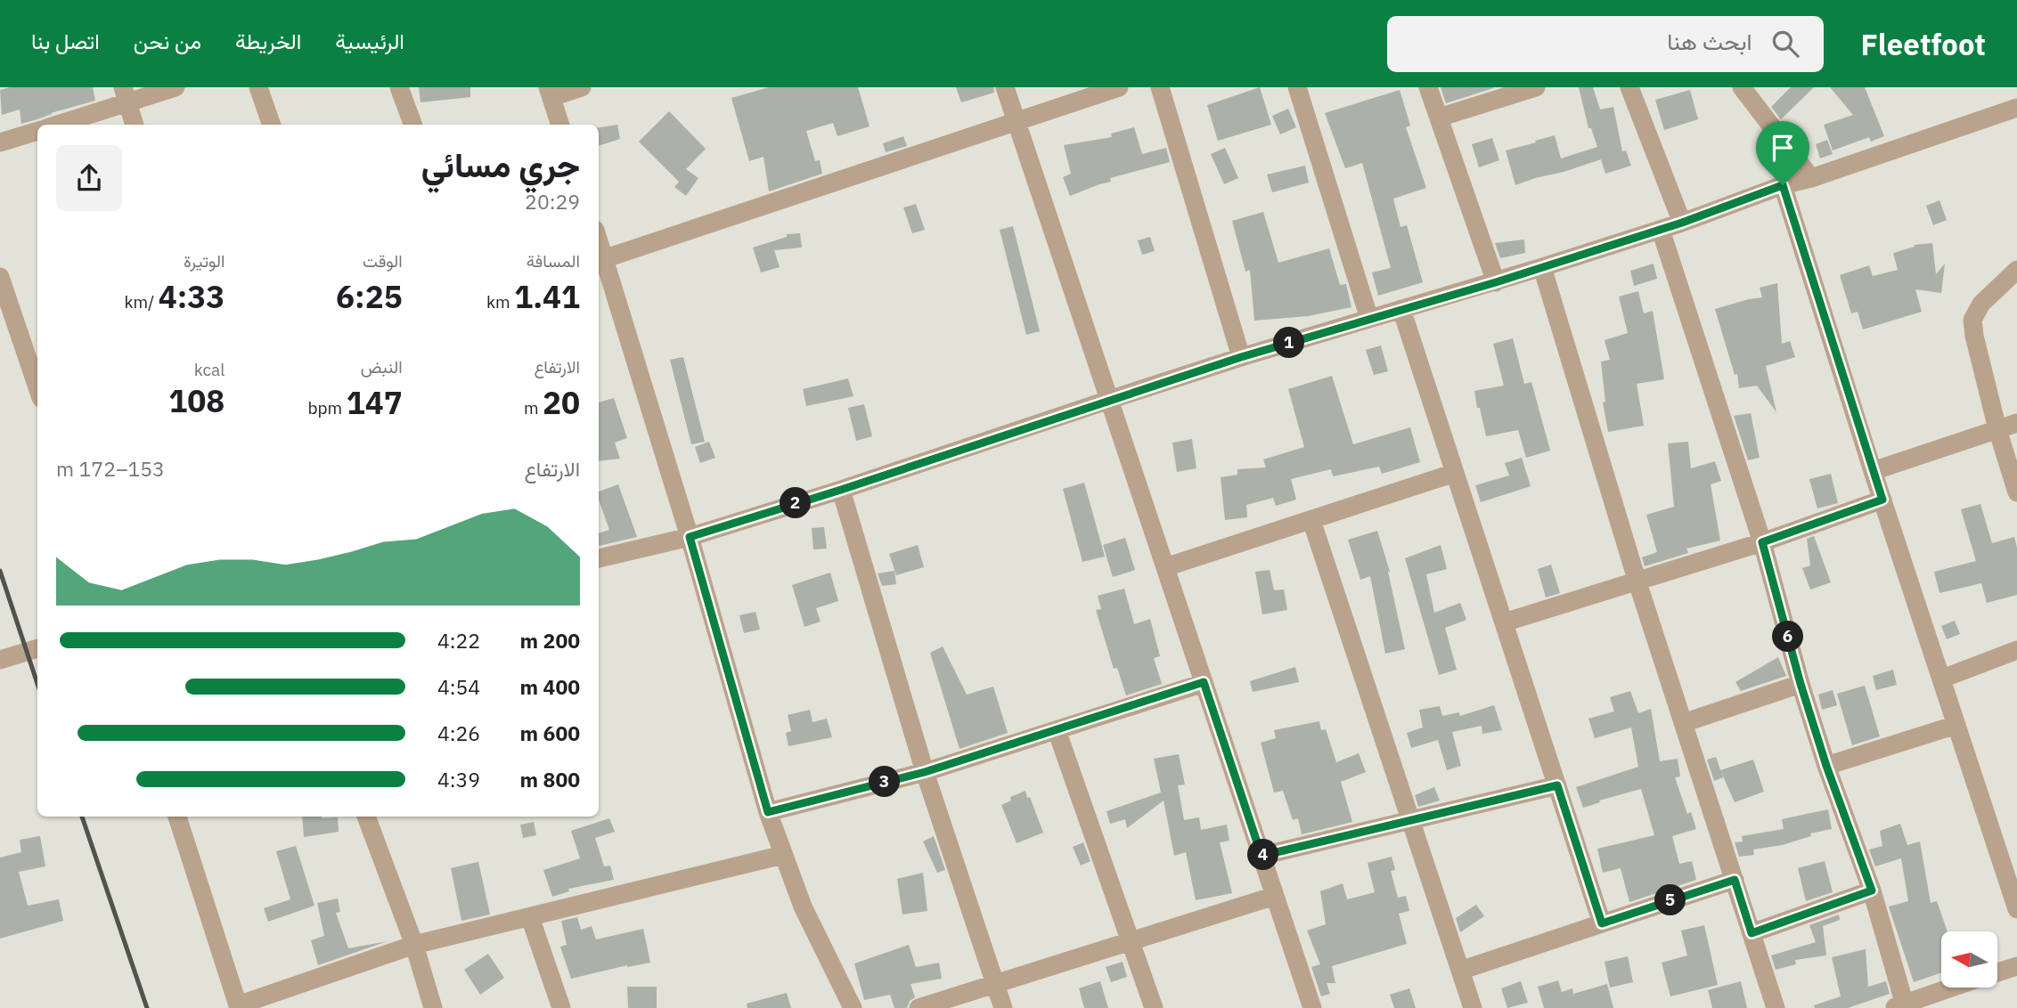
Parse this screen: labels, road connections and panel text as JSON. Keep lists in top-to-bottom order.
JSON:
{
  "north": "left",
  "page": {
    "header": "Fleetfoot",
    "search": "ابحث هنا",
    "nav": [
      "الرئيسية",
      "الخريطة",
      "من نحن",
      "اتصل بنا"
    ],
    "heading": ["جري مسائي", "20:29"],
    "stats": [
      ["المسافة", "1.41 km"],
      ["الوقت", "6:25"],
      ["الوتيرة", "4:33 /km"],
      ["الارتفاع", "20 m"],
      ["النبض", "147 bpm"],
      ["kcal", "108"]
    ],
    "pins": [
      "1",
      "2",
      "6",
      "3",
      "4",
      "5"
    ],
    "chart": ["الارتفاع", "153–172 m"],
    "list": [
      {
        "name": "200 m",
        "note": "4:22"
      },
      {
        "name": "400 m",
        "note": "4:54"
      },
      {
        "name": "600 m",
        "note": "4:26"
      },
      {
        "name": "800 m",
        "note": "4:39"
      }
    ]
  }
}
